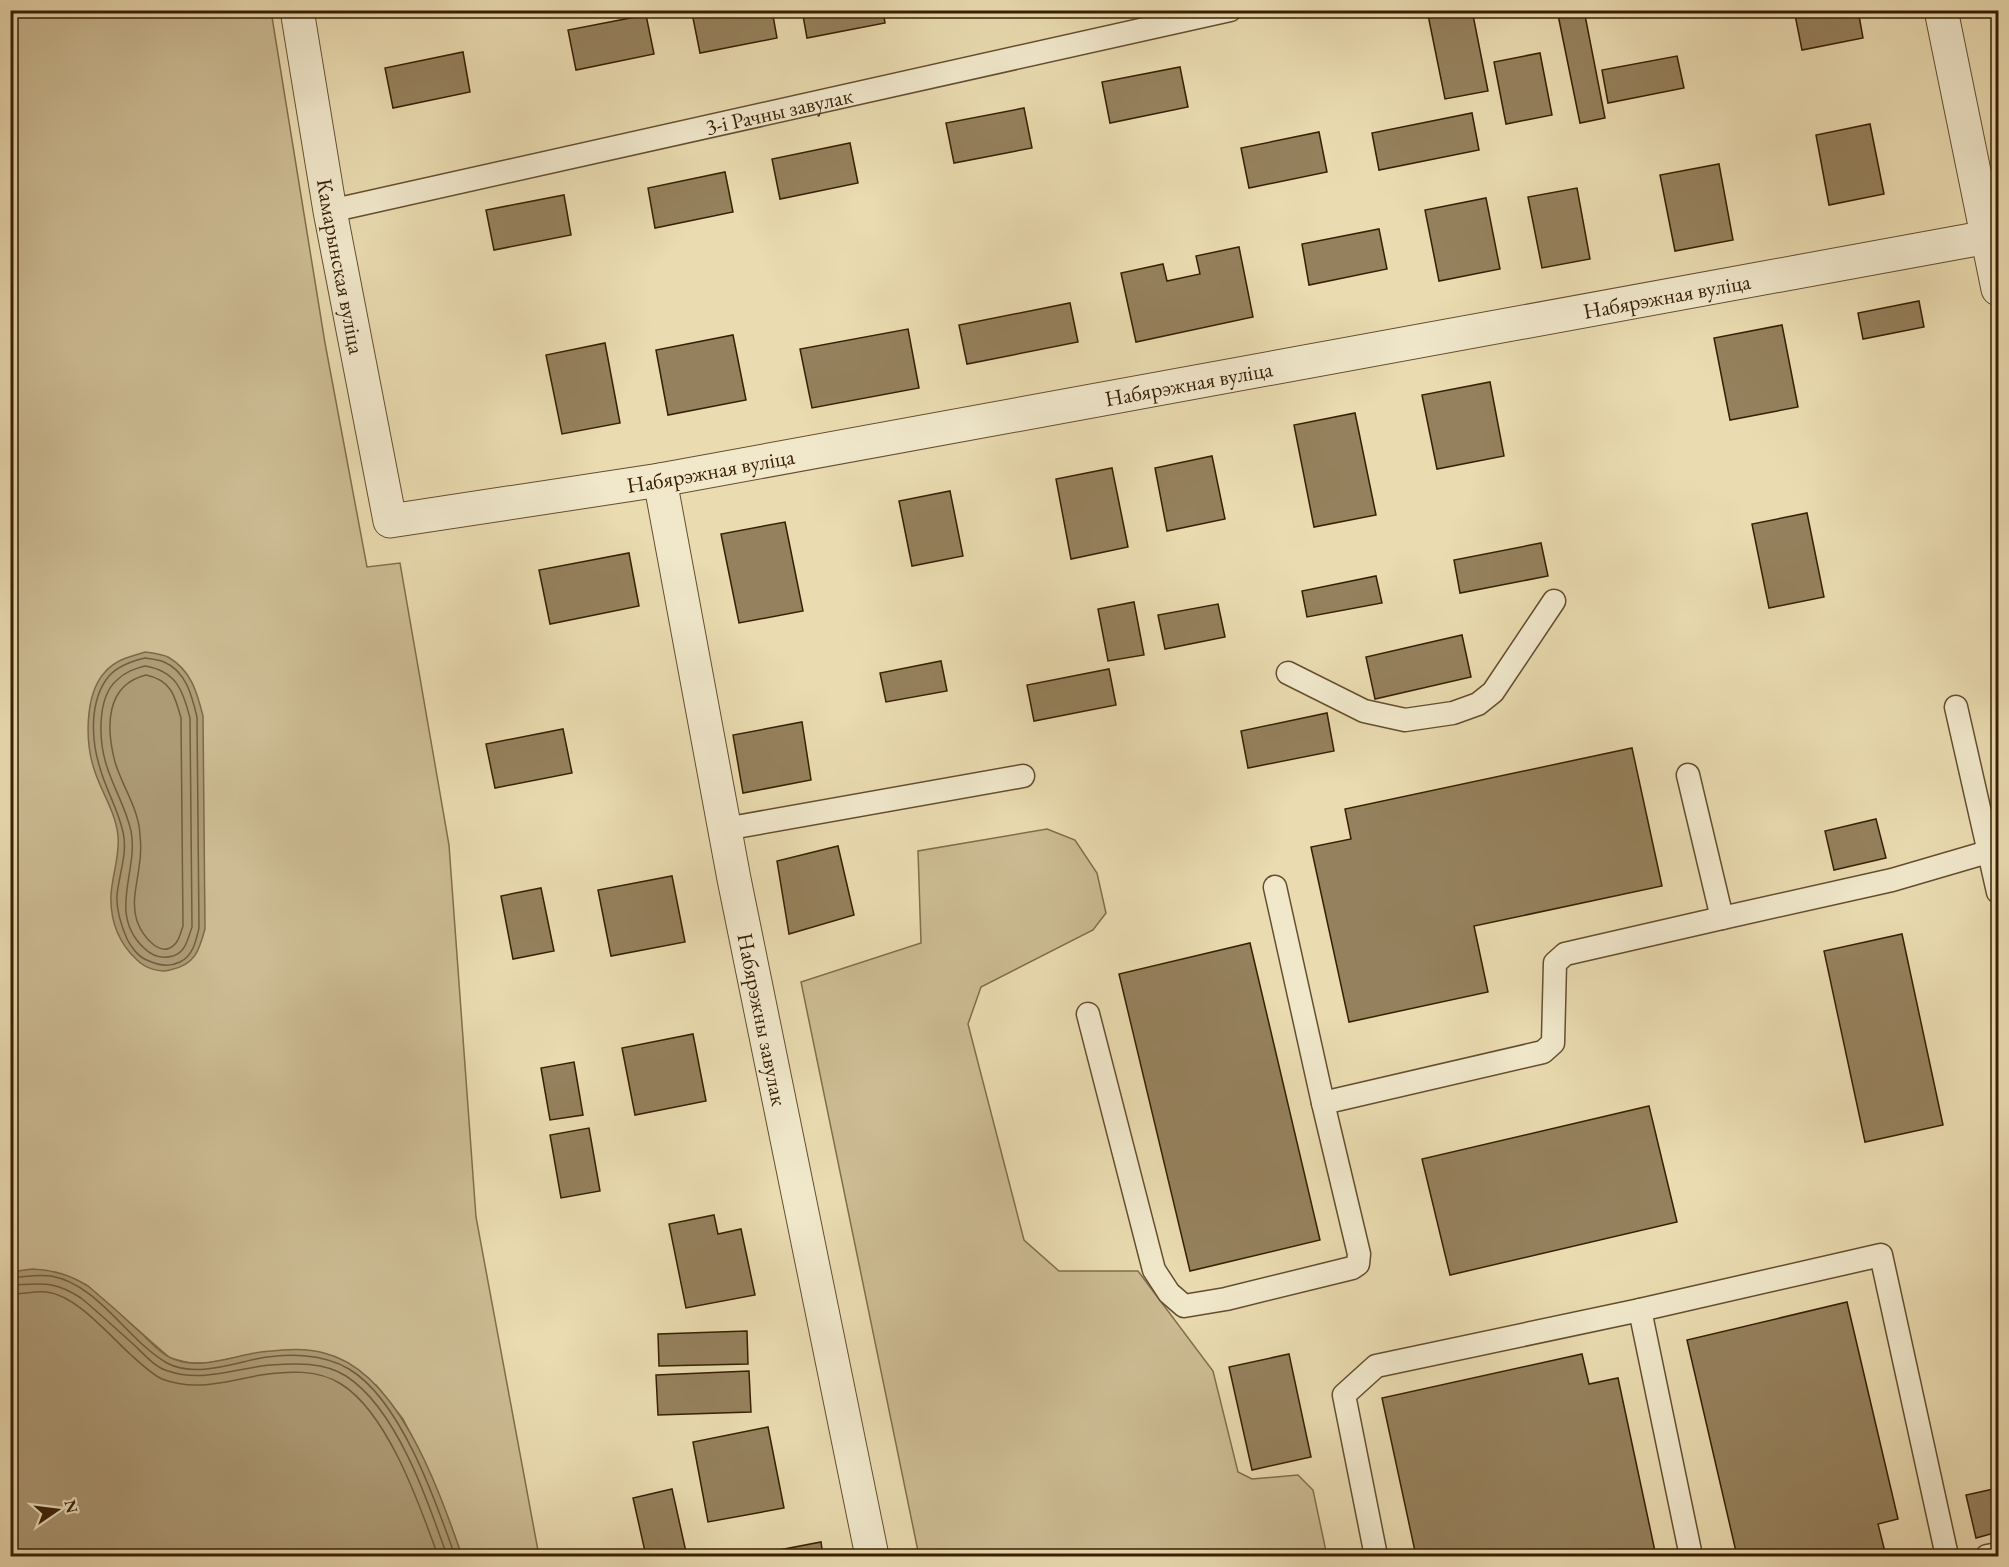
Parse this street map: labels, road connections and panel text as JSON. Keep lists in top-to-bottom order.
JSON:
{
  "streets": {
    "street": ["Камарынская вуліца", "Набярэжная вуліца", "Набярэжны завулак"],
    "lane": ["3-і Рачны завулак"]
  },
  "crossings": [
    ["3-і Рачны завулак", "Камарынская вуліца"],
    ["Камарынская вуліца", "Набярэжная вуліца"],
    ["Набярэжная вуліца", "Набярэжны завулак"]
  ],
  "north": "right"
}
